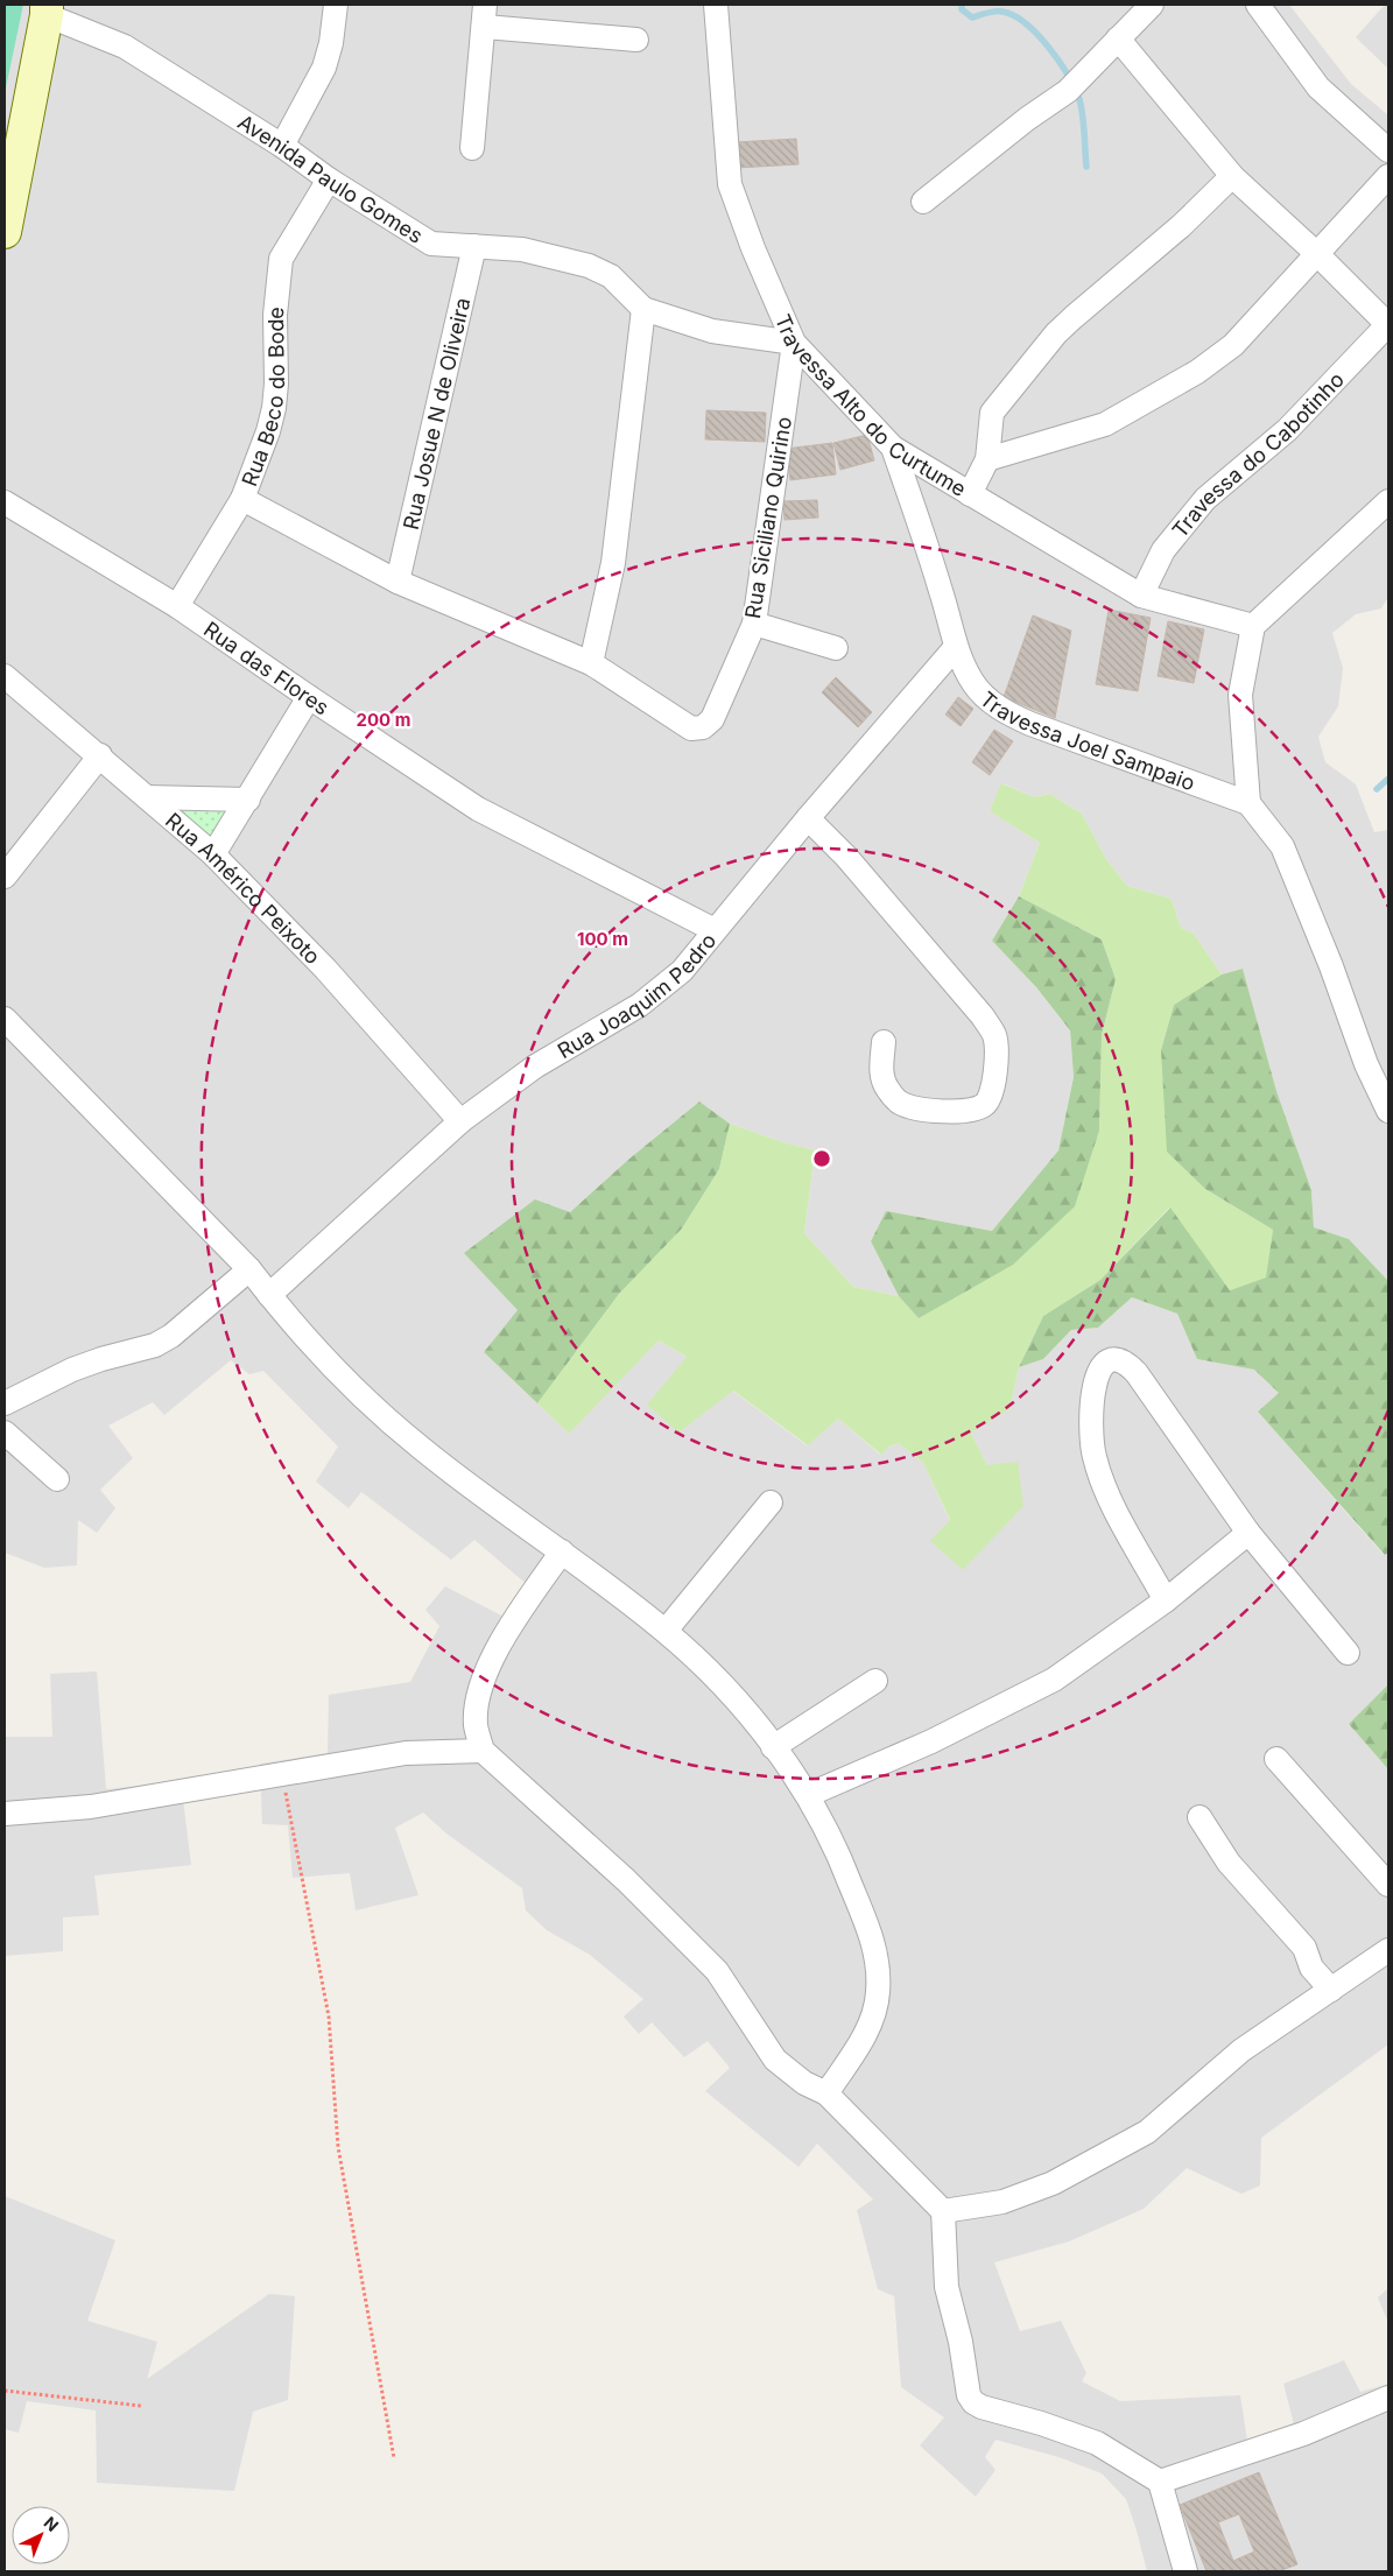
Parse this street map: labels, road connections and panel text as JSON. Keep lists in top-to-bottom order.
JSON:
{
  "streets": {
    "street": [
      "Avenida Paulo Gomes",
      "Rua Beco do Bode",
      "Travessa Alto do Curtume",
      "Rua Josue N de Oliveira",
      "Travessa do Cabotinho",
      "Rua Siciliano Quirino",
      "Rua das Flores",
      "Travessa Joel Sampaio",
      "Rua Américo Peixoto",
      "Rua Joaquim Pedro"
    ]
  },
  "crossings": [
    ["Avenida Paulo Gomes", "Rua Beco do Bode"],
    ["Avenida Paulo Gomes", "Travessa Alto do Curtume"],
    ["Avenida Paulo Gomes", "Rua Josue N de Oliveira"],
    ["Avenida Paulo Gomes", "Rua Siciliano Quirino"],
    ["Rua Beco do Bode", "Rua das Flores"],
    ["Travessa Alto do Curtume", "Travessa do Cabotinho"],
    ["Travessa Alto do Curtume", "Rua Siciliano Quirino"],
    ["Travessa Alto do Curtume", "Travessa Joel Sampaio"],
    ["Rua das Flores", "Rua Joaquim Pedro"],
    ["Travessa Joel Sampaio", "Rua Joaquim Pedro"],
    ["Rua Américo Peixoto", "Rua Joaquim Pedro"]
  ],
  "north": "top right",
  "rings": ["200 m", "100 m"]
}
